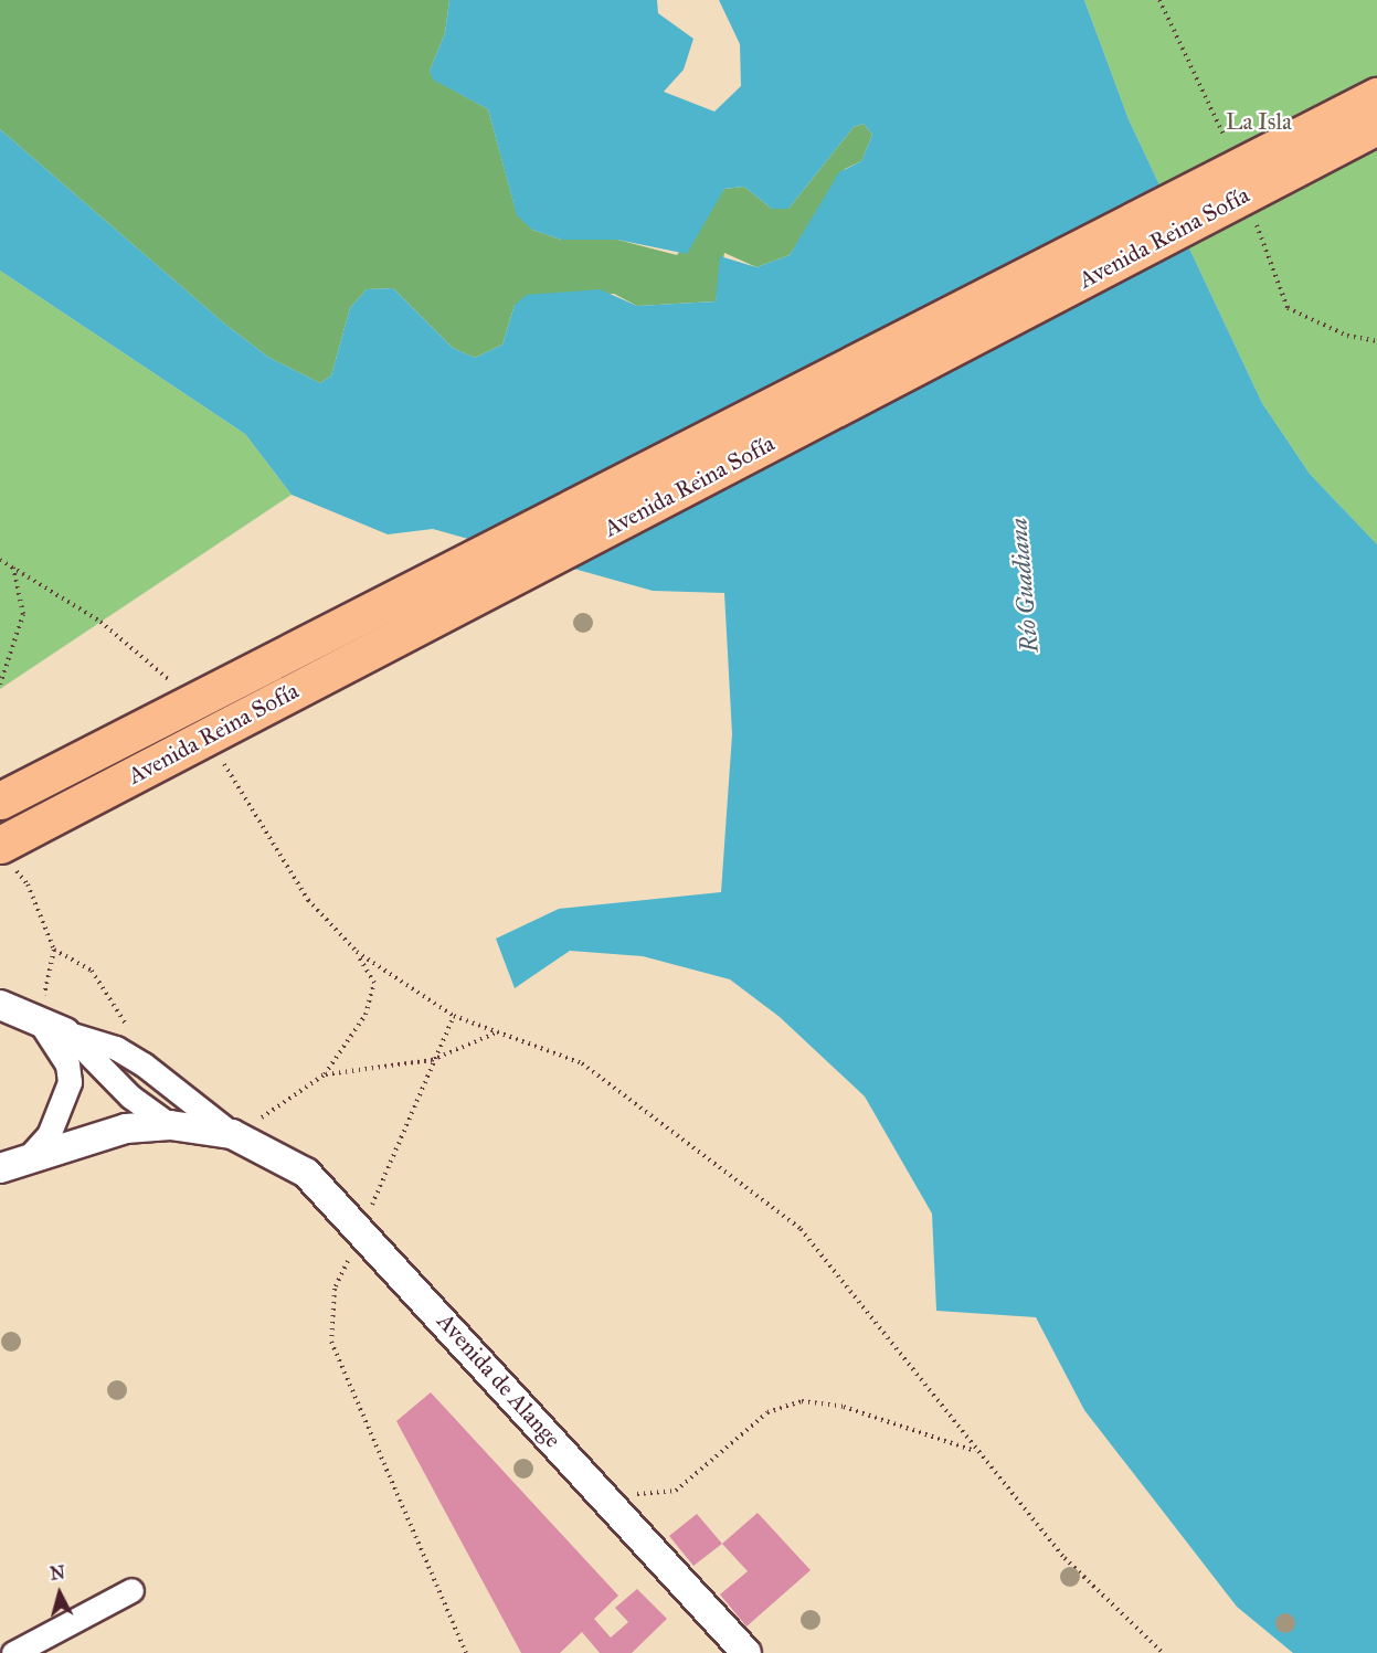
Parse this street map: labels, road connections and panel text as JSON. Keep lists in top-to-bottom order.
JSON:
{
  "streets": {
    "highway": ["Avenida Reina Sofía"],
    "street": ["Avenida de Alange"]
  },
  "water": ["Río Guadiana"],
  "parks": ["La Isla"],
  "north": "top"
}
